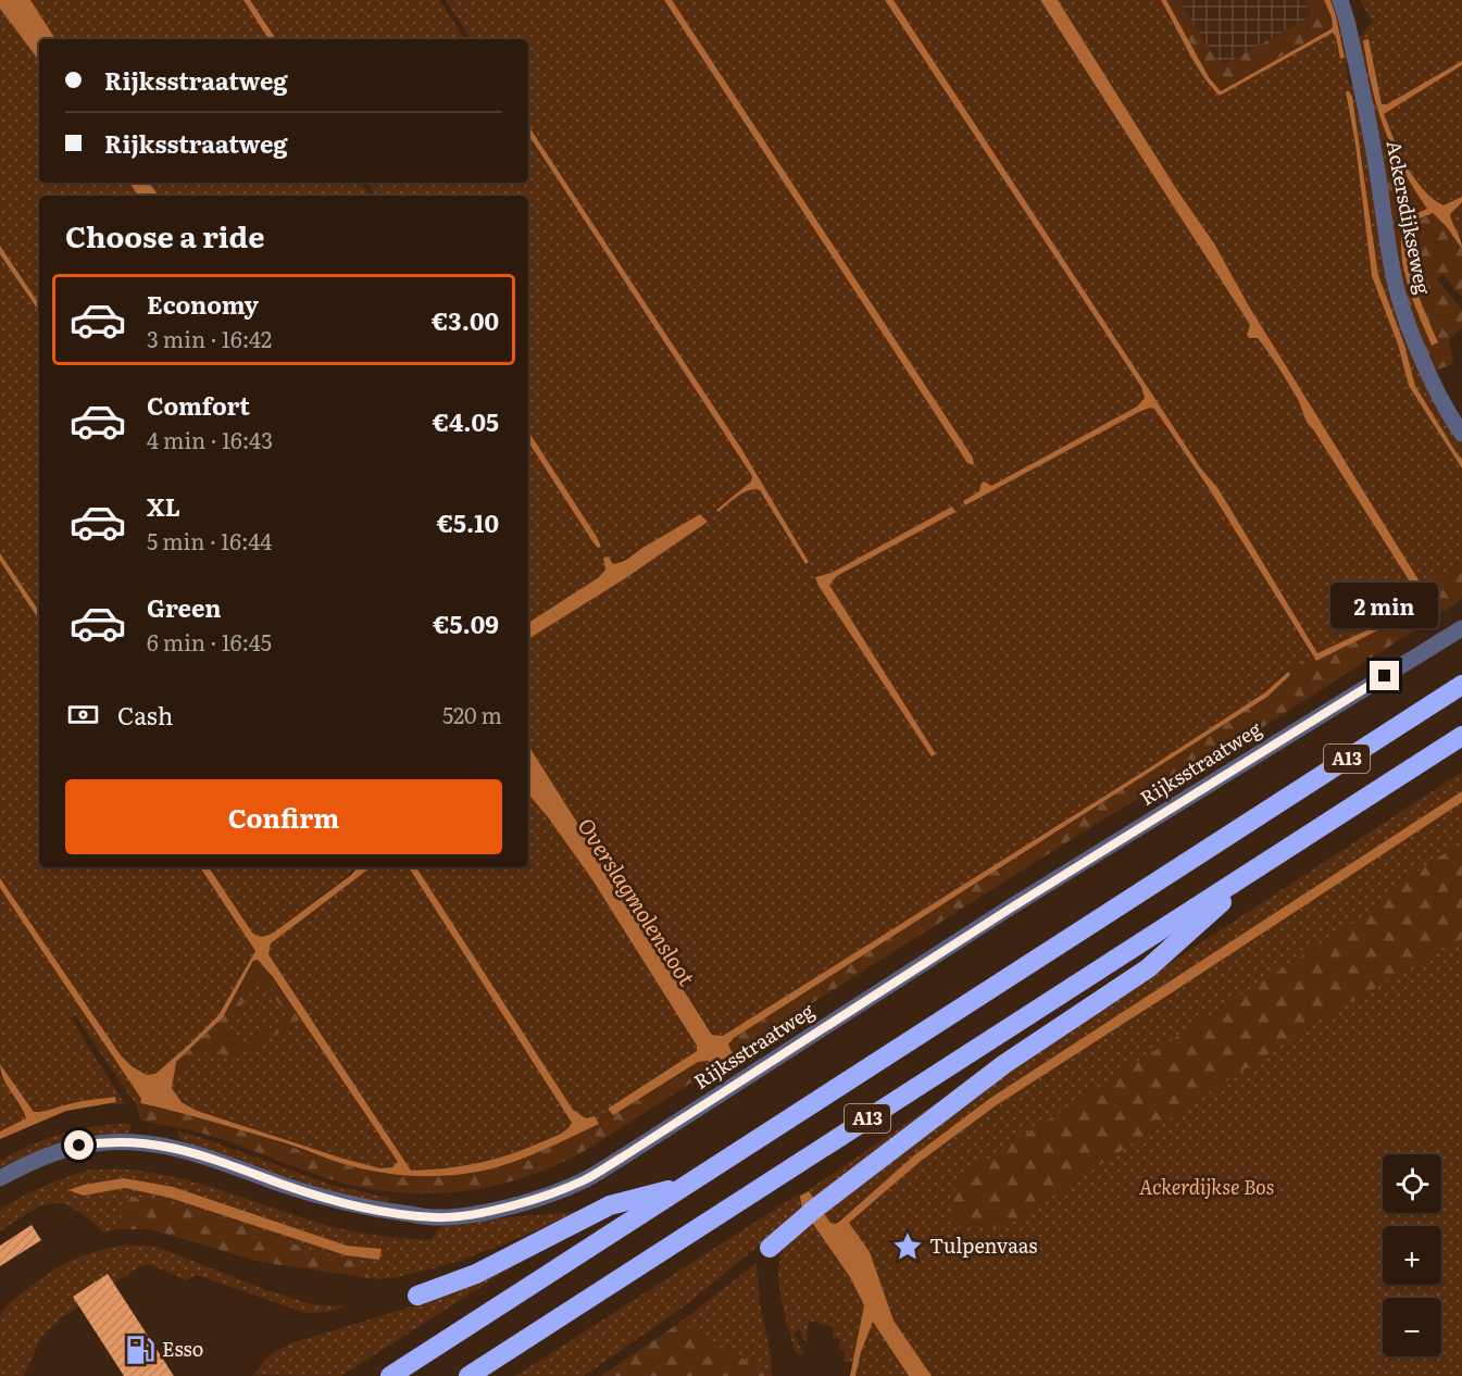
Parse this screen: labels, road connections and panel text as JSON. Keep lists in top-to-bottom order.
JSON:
{
  "streets": {
    "highway": ["A13"],
    "street": ["Ackersdijkseweg", "Rijksstraatweg"]
  },
  "water": ["Overslagmolensloot"],
  "parks": ["Ackerdijkse Bos"],
  "places": {
    "place": ["Tulpenvaas"],
    "fuel station": ["Esso"]
  },
  "page": {
    "banner": ["Rijksstraatweg", "Rijksstraatweg"],
    "heading": "Choose a ride",
    "list": [
      {
        "name": "Economy",
        "note": "3 min · 16:42",
        "value": "€3.00"
      },
      {
        "name": "Comfort",
        "note": "4 min · 16:43",
        "value": "€4.05"
      },
      {
        "name": "XL",
        "note": "5 min · 16:44",
        "value": "€5.10"
      },
      {
        "name": "Green",
        "note": "6 min · 16:45",
        "value": "€5.09"
      }
    ],
    "bubble": "2 min",
    "pay": ["Cash", "520 m"],
    "buttons": "Confirm",
    "map_buttons": ["+", "−"]
  }
}
